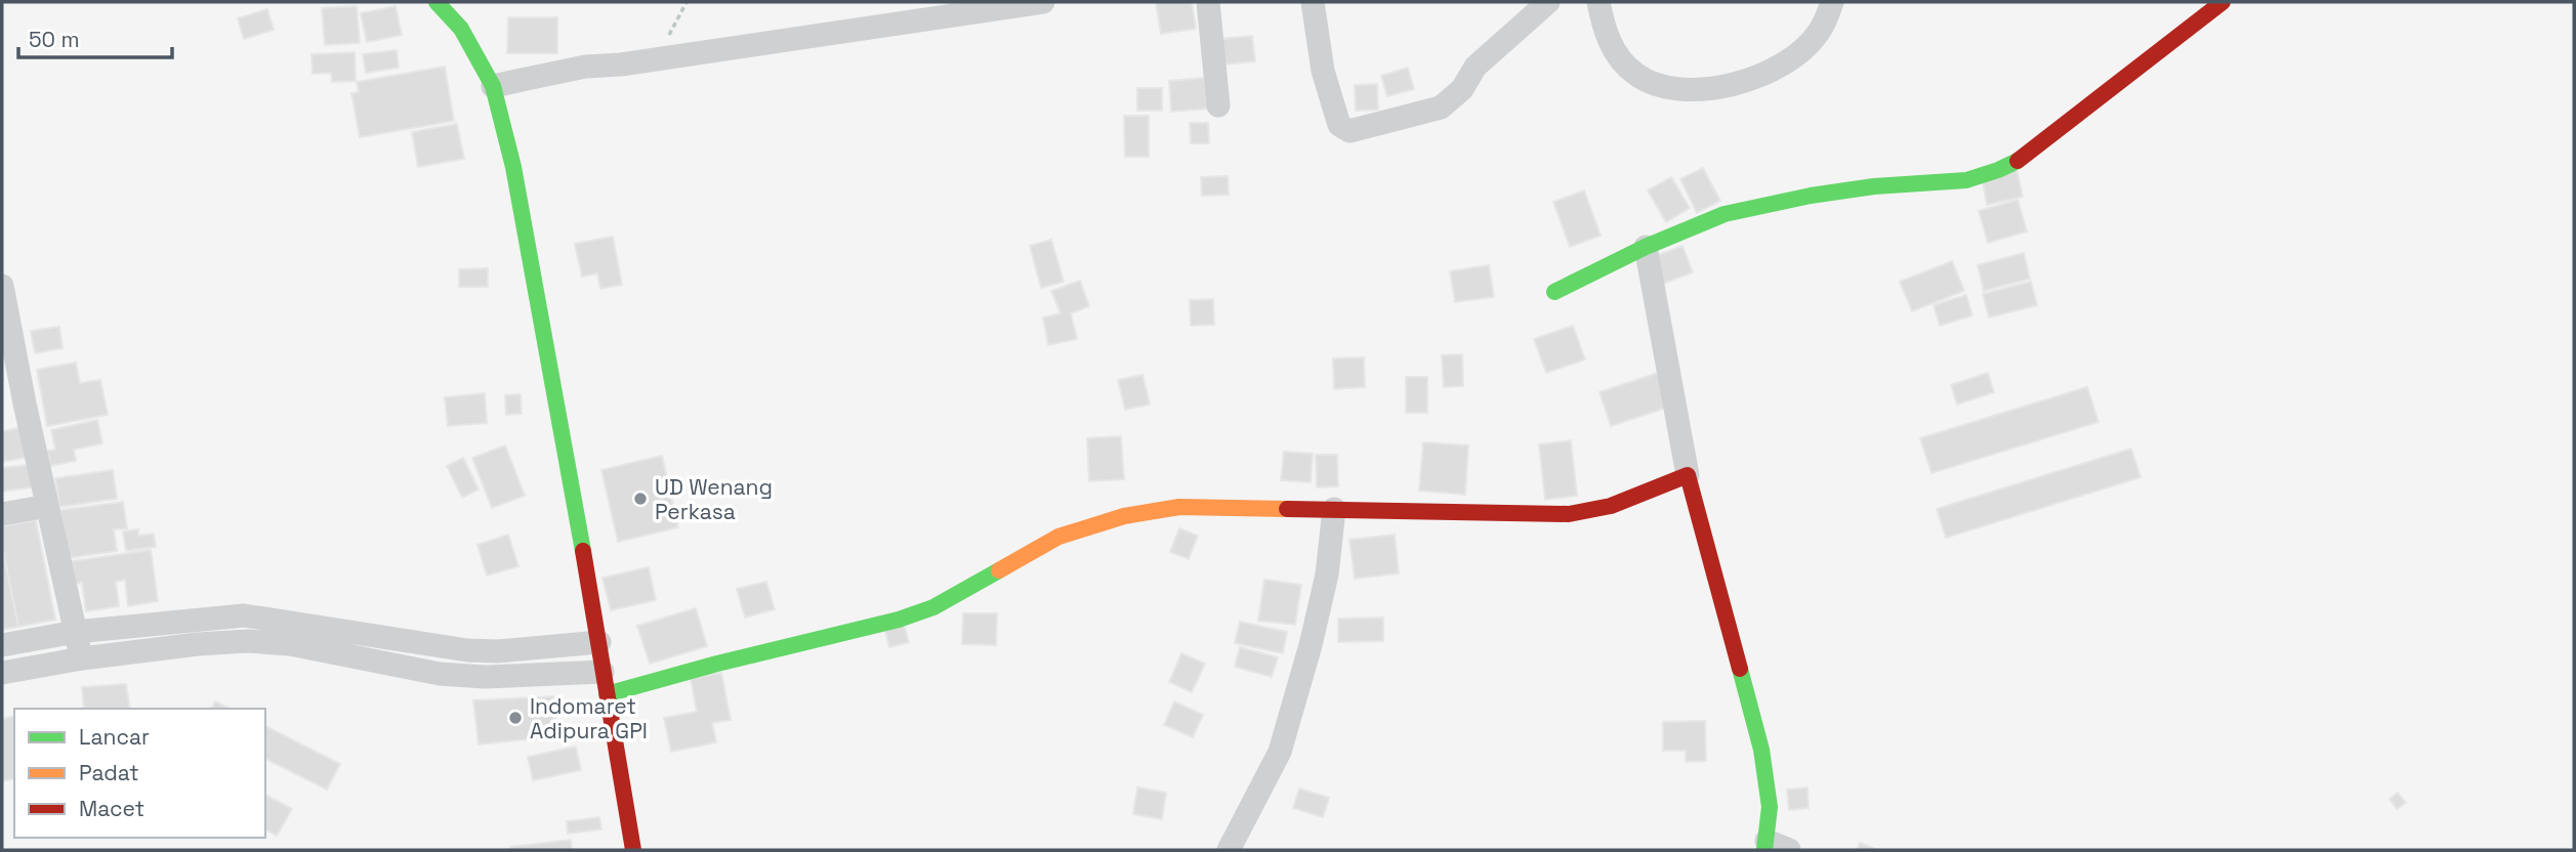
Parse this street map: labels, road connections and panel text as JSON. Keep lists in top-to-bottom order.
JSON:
{
  "places": ["UD Wenang Perkasa", "Indomaret Adipura GPI"],
  "legend": ["Lancar", "Padat", "Macet"],
  "scale_bar": "50 m"
}
